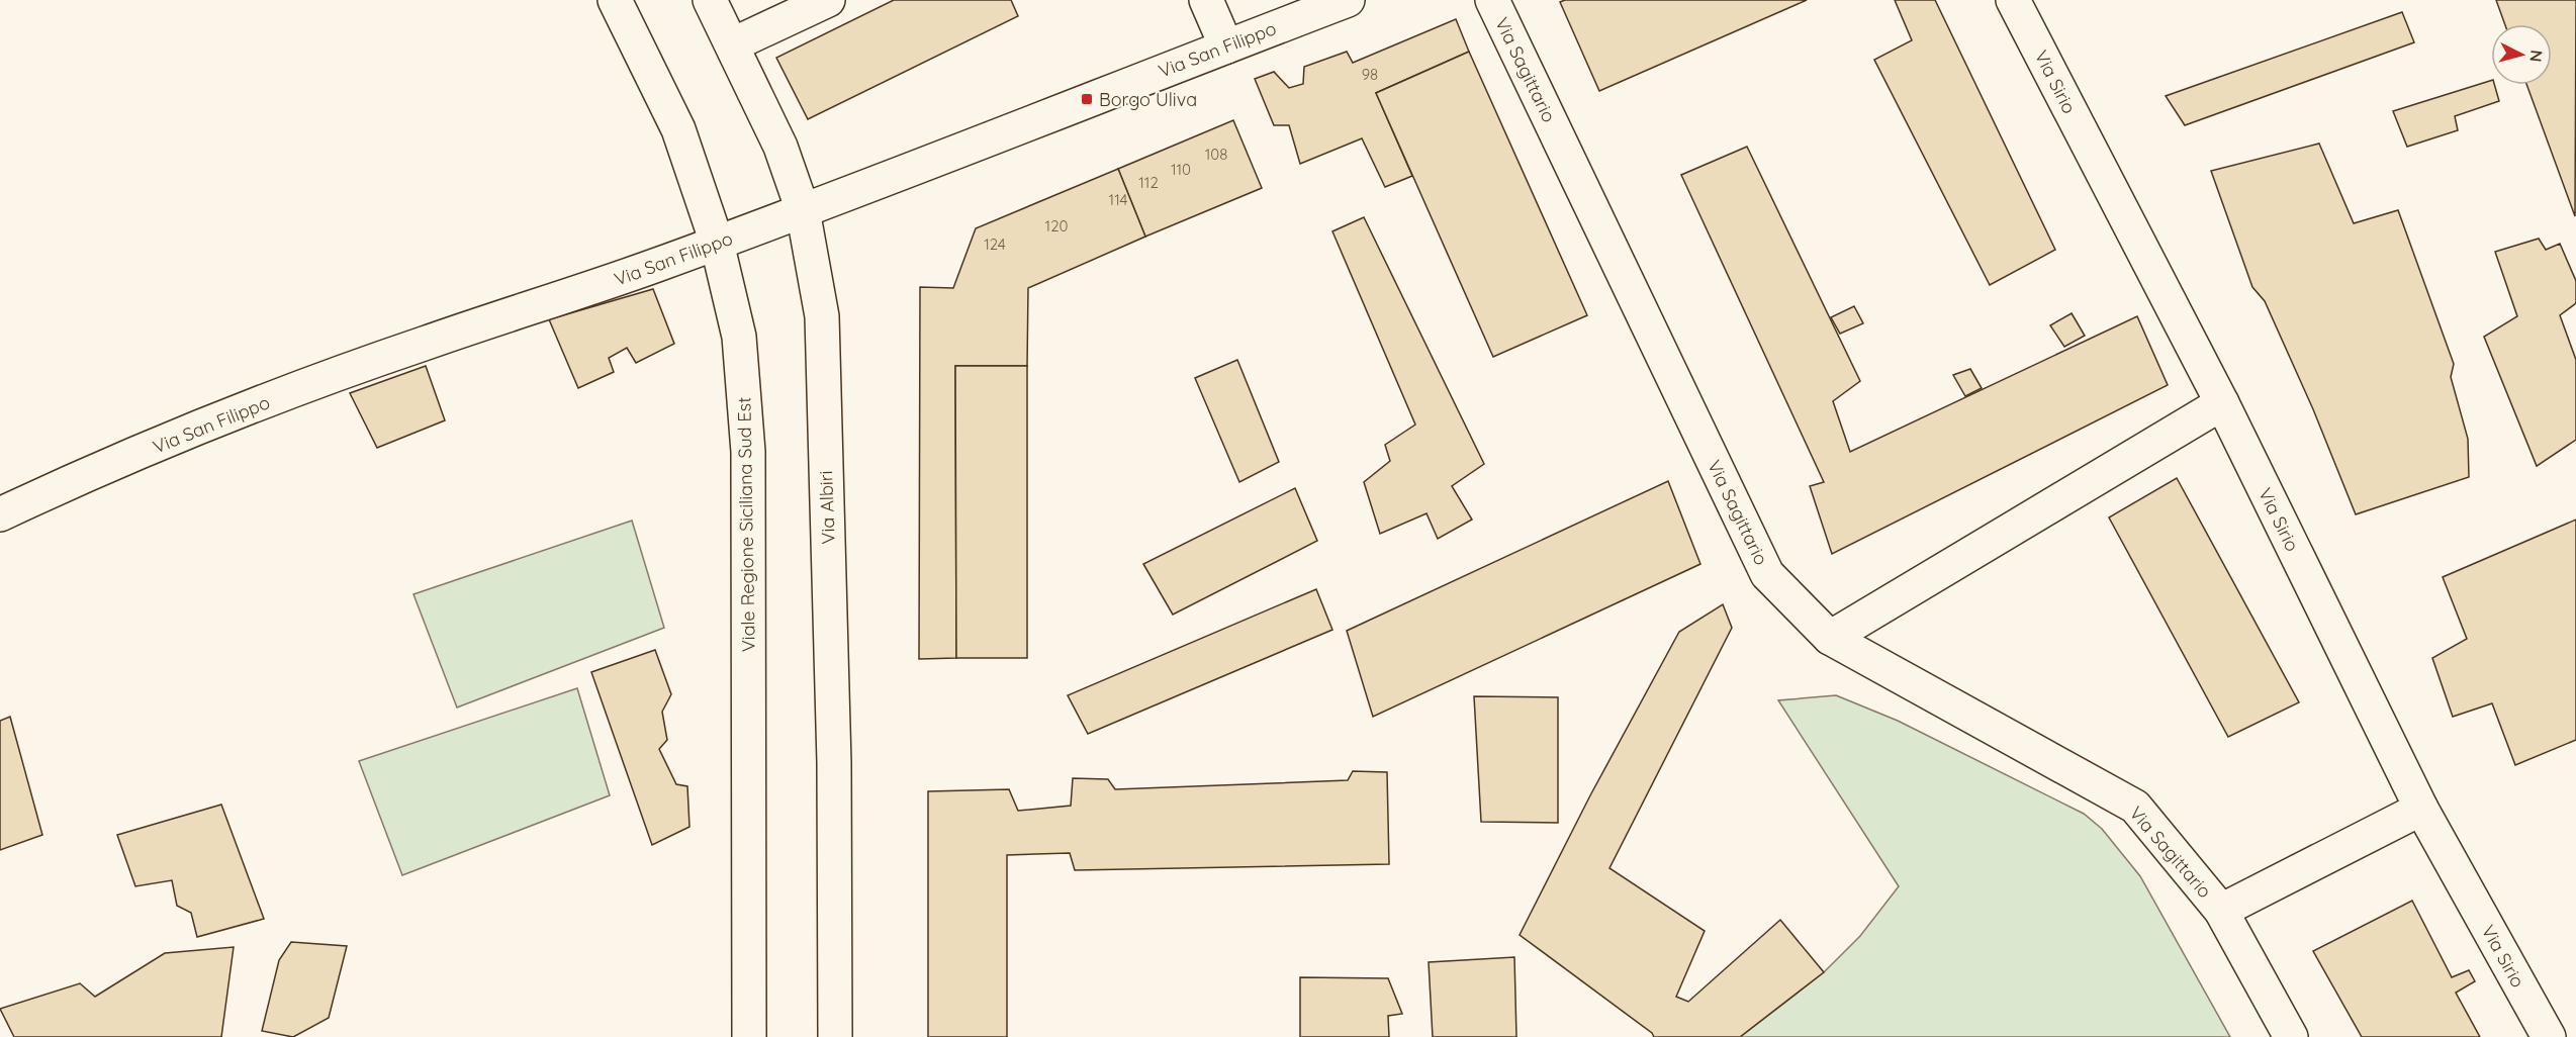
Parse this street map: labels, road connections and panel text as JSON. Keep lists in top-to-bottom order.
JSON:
{
  "streets": {
    "street": [
      "Via San Filippo",
      "Via Sagittario",
      "Via Sirio",
      "Via Albiri",
      "Viale Regione Siciliana Sud Est"
    ]
  },
  "crossings": [
    ["Via San Filippo", "Via Albiri"],
    ["Via San Filippo", "Viale Regione Siciliana Sud Est"]
  ],
  "places": {
    "transit": ["Borgo Uliva"]
  },
  "house_numbers": [
    "98",
    "108",
    "110",
    "112",
    "114",
    "120",
    "124"
  ],
  "north": "right"
}
